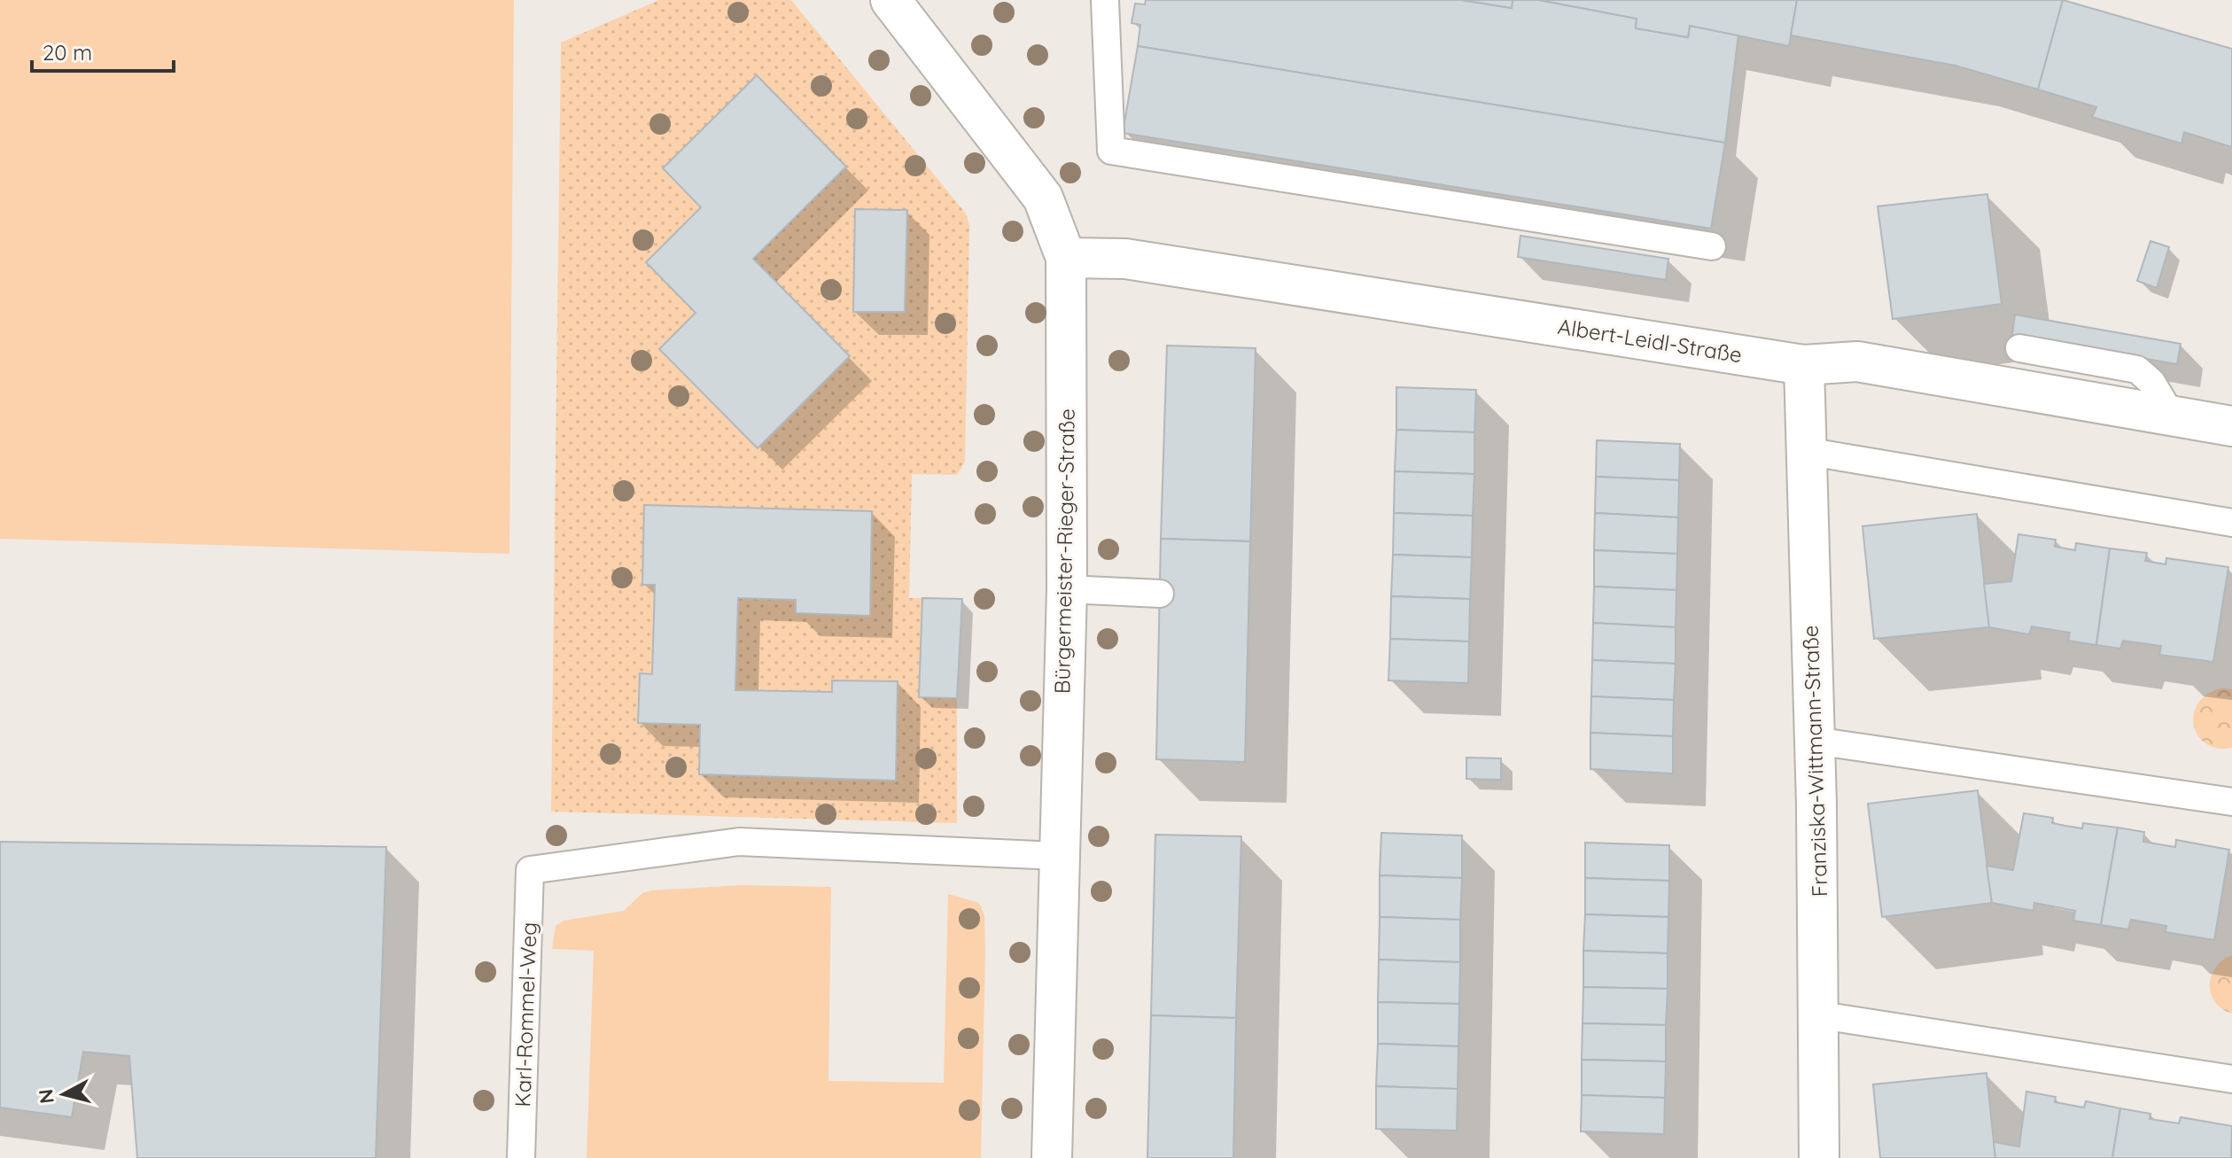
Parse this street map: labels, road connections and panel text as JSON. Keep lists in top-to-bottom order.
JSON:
{
  "streets": {
    "street": ["Albert-Leidl-Straße", "Bürgermeister-Rieger-Straße", "Franziska-Wittmann-Straße"],
    "lane": ["Karl-Rommel-Weg"]
  },
  "crossings": [
    ["Albert-Leidl-Straße", "Bürgermeister-Rieger-Straße"],
    ["Albert-Leidl-Straße", "Franziska-Wittmann-Straße"],
    ["Bürgermeister-Rieger-Straße", "Karl-Rommel-Weg"]
  ],
  "scale_bar": "20 m",
  "north": "left"
}
